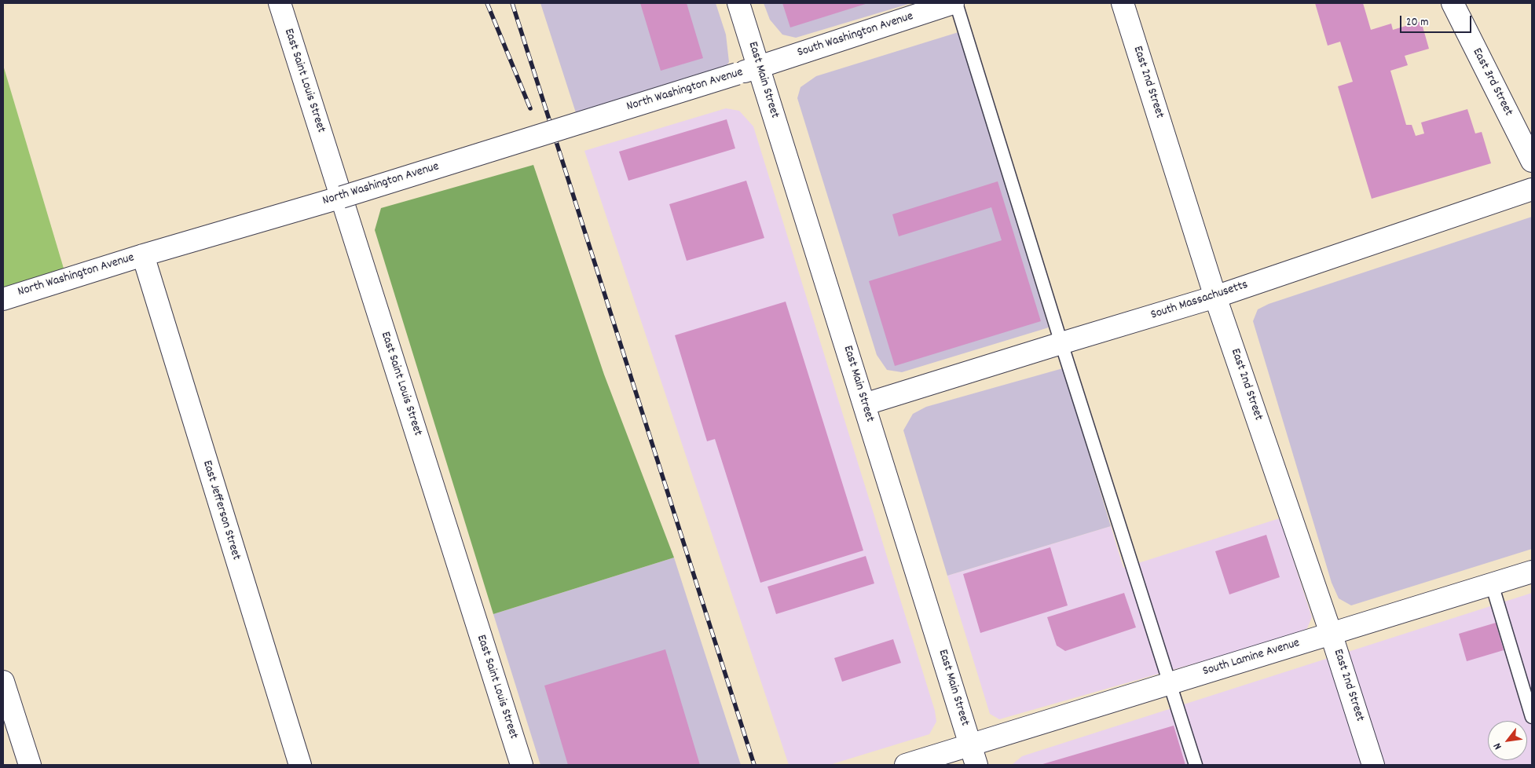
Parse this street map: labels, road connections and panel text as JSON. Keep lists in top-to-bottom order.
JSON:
{
  "streets": {
    "street": [
      "South Washington Avenue",
      "East Main Street",
      "East Saint Louis Street",
      "East 2nd Street",
      "East 3rd Street",
      "North Washington Avenue",
      "South Massachusetts",
      "East Jefferson Street",
      "South Lamine Avenue"
    ]
  },
  "crossings": [
    ["South Washington Avenue", "East Main Street"],
    ["South Washington Avenue", "North Washington Avenue"],
    ["East Main Street", "North Washington Avenue"],
    ["East Main Street", "South Massachusetts"],
    ["East Main Street", "South Lamine Avenue"],
    ["East Saint Louis Street", "North Washington Avenue"],
    ["East 2nd Street", "South Massachusetts"],
    ["East 2nd Street", "South Lamine Avenue"],
    ["North Washington Avenue", "East Jefferson Street"]
  ],
  "scale_bar": "20 m",
  "north": "bottom left"
}
